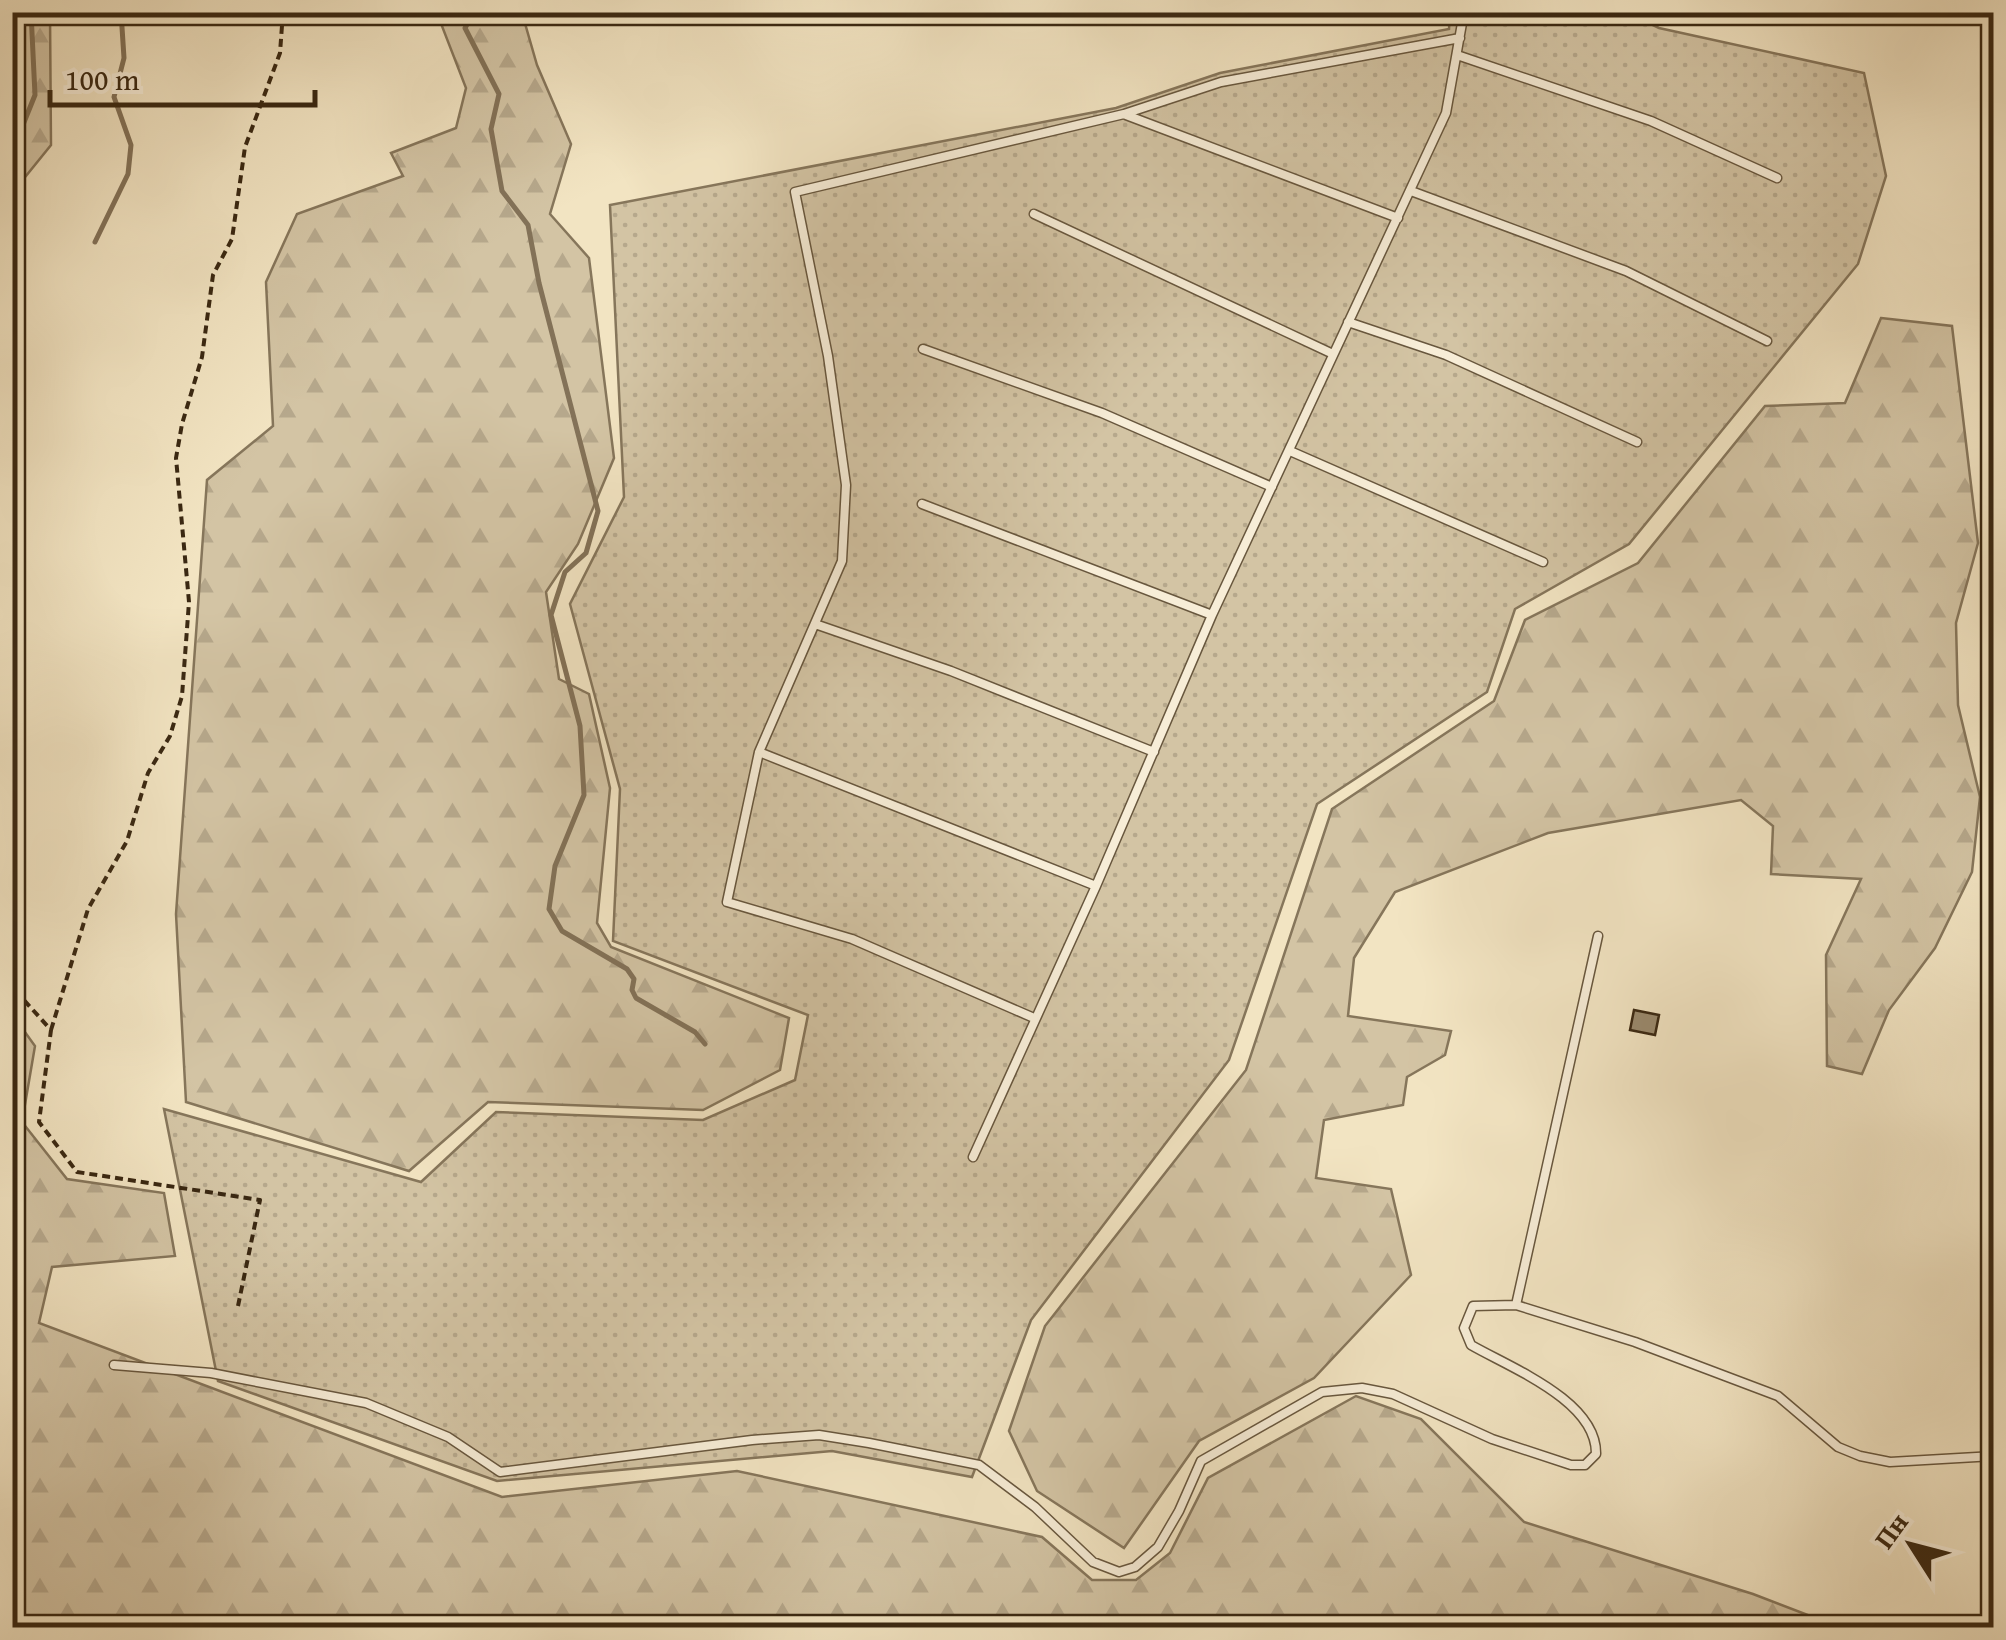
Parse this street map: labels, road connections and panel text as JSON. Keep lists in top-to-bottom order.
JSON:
{
  "scale_bar": "100 m",
  "north": "top left"
}
